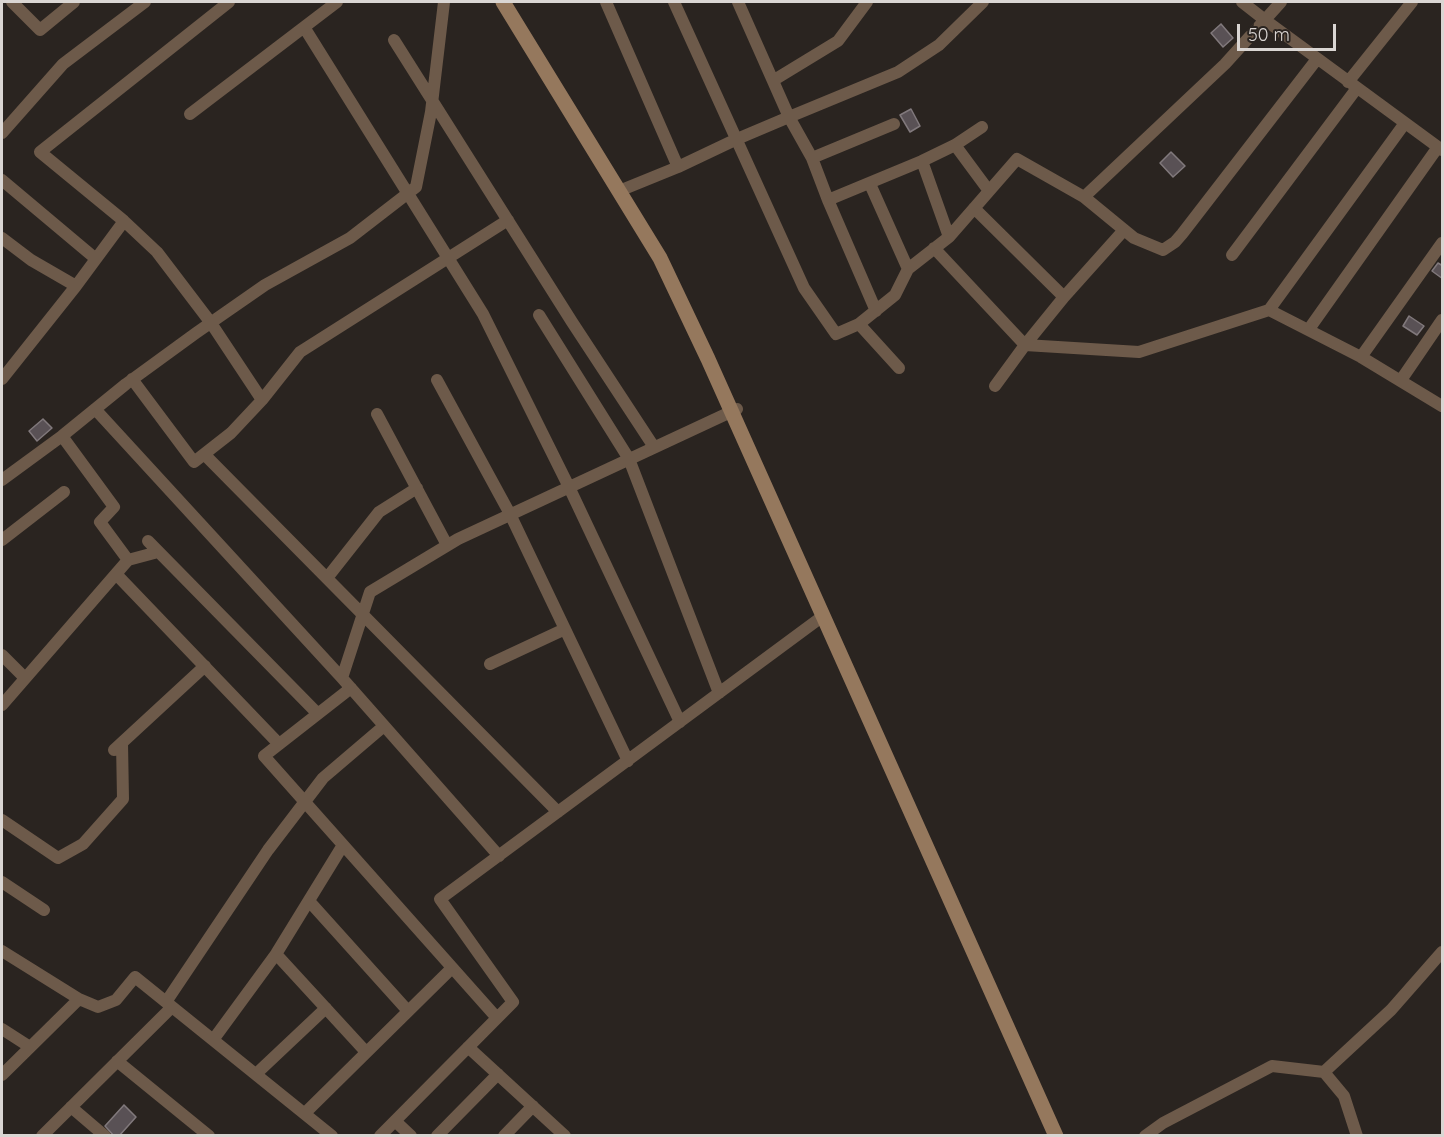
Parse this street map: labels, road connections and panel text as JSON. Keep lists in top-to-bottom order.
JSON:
{
  "scale_bar": "50 m"
}
